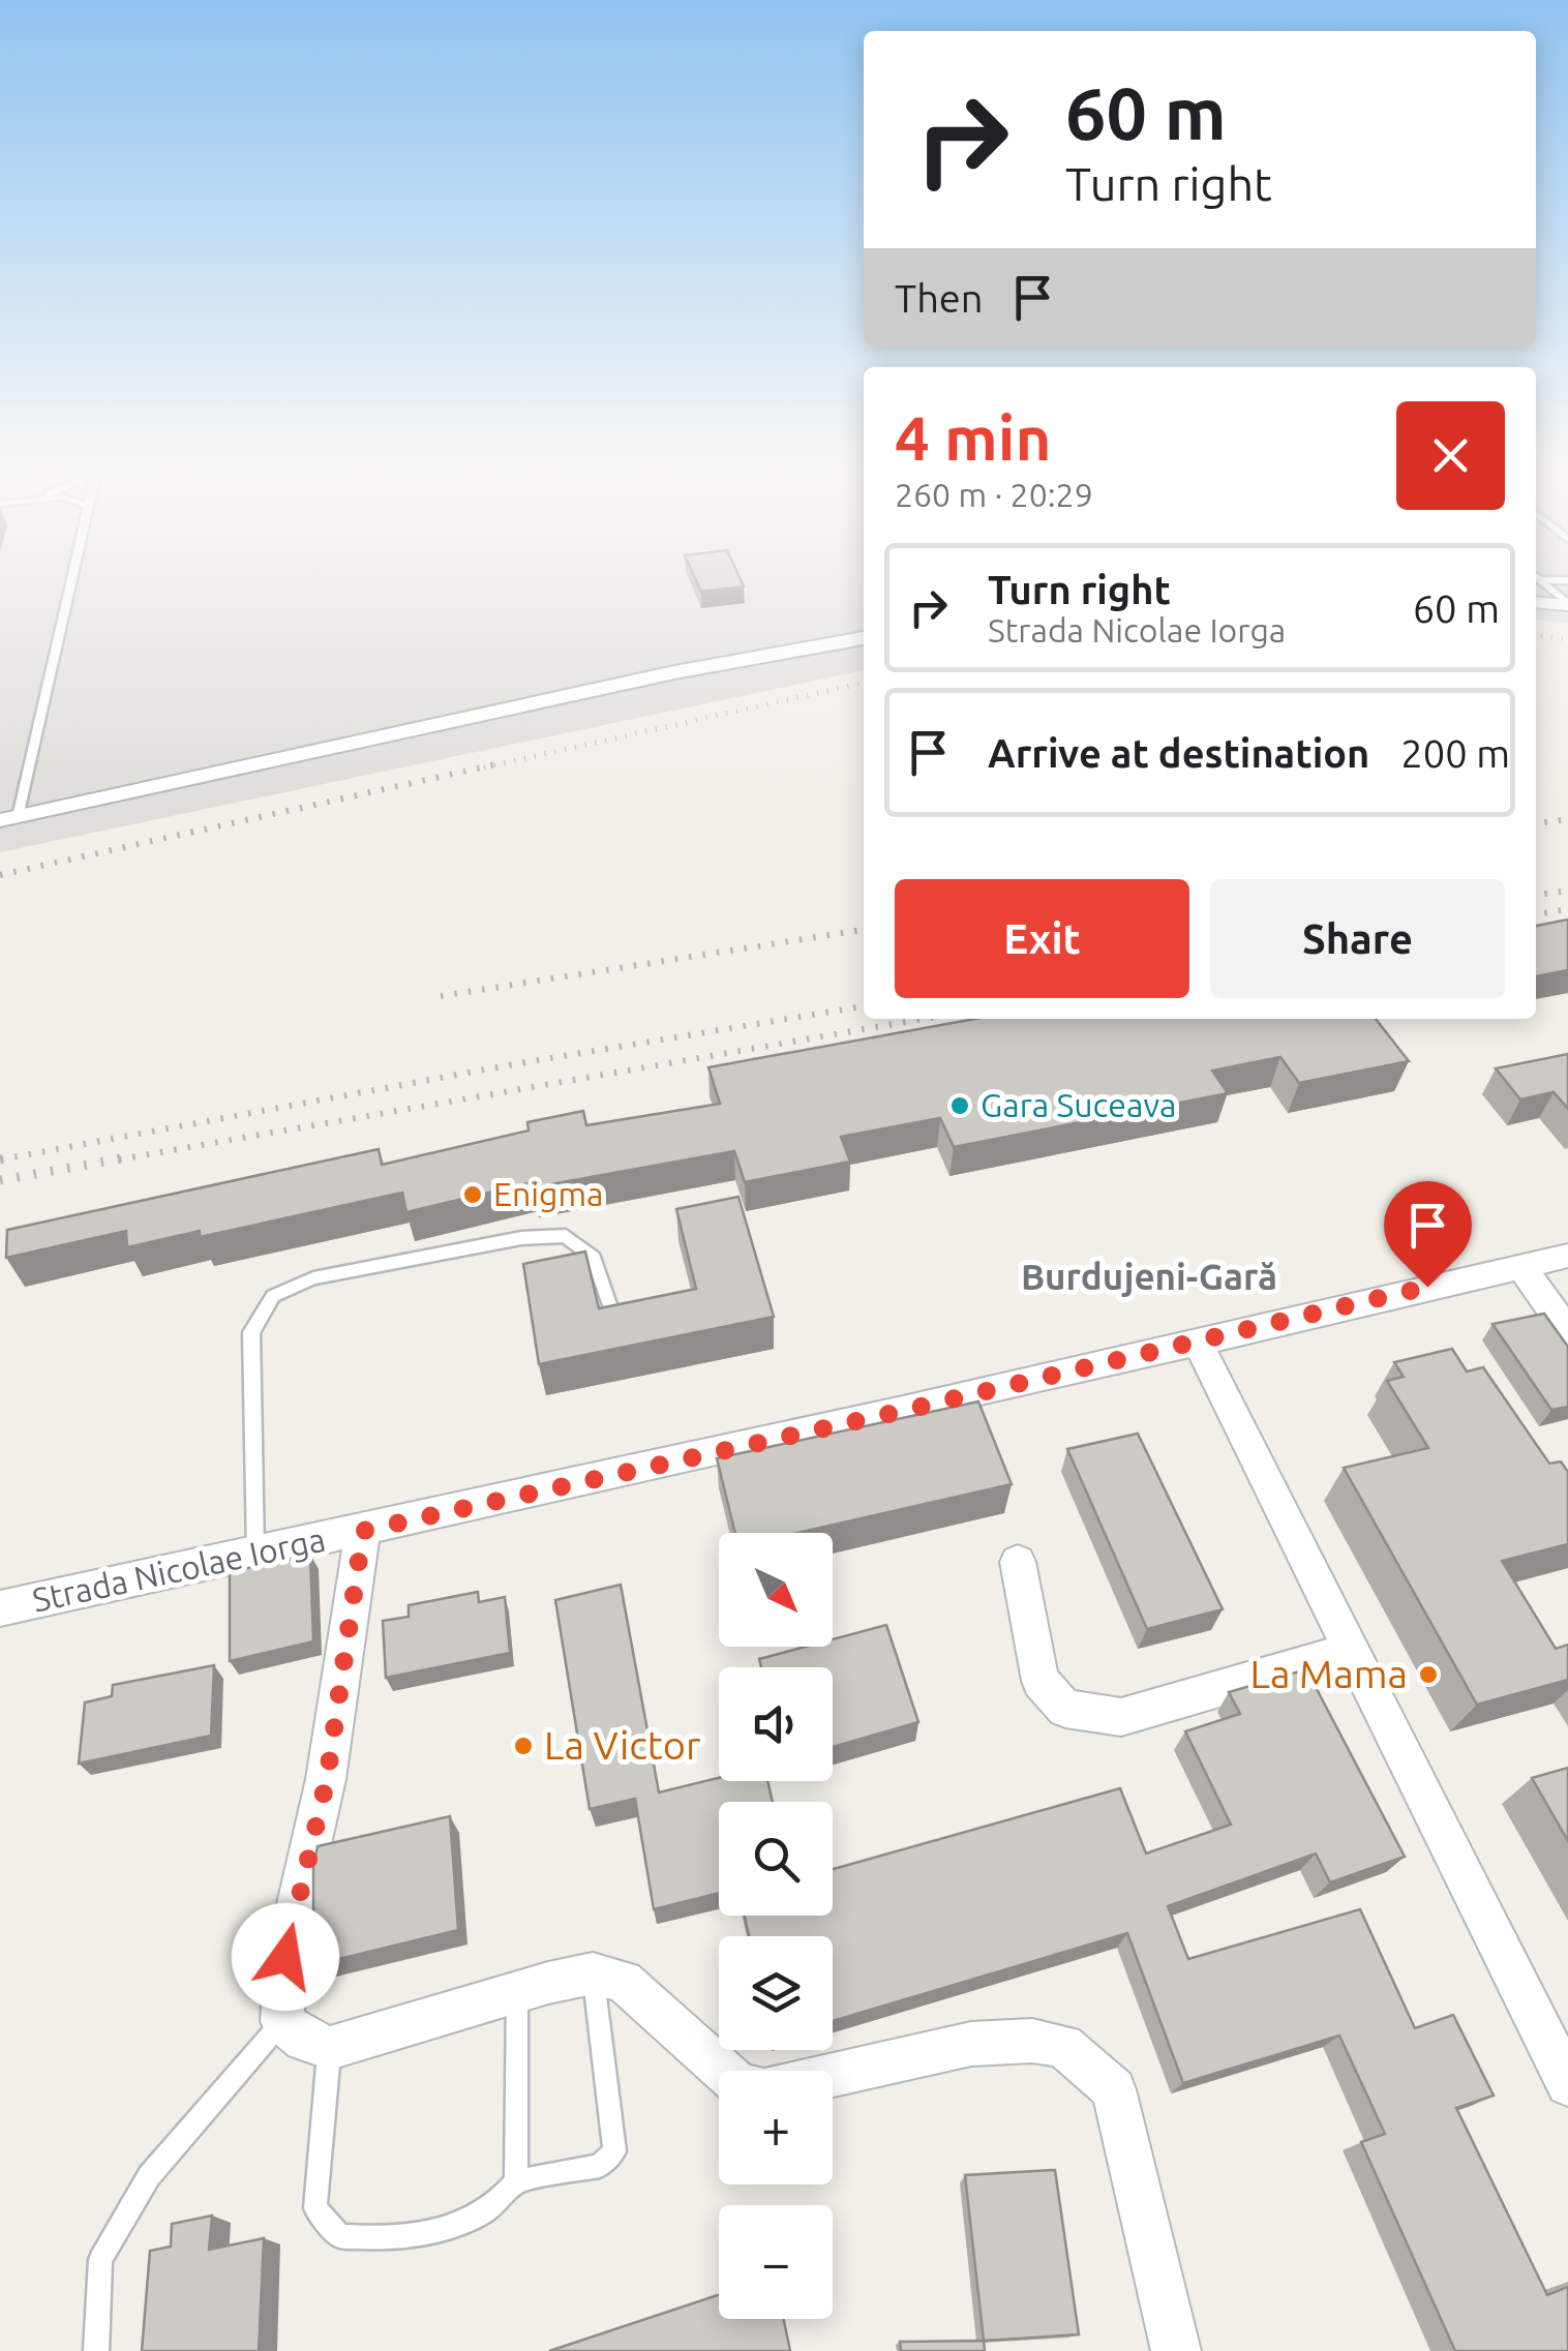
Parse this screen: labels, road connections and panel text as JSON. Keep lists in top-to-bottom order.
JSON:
{
  "streets": {
    "street": ["Strada Nicolae Iorga"]
  },
  "districts": ["Burdujeni-Gară"],
  "places": [
    "Gara Suceava",
    "Enigma",
    "La Mama",
    "La Victor"
  ],
  "north": "bottom right",
  "page": {
    "turn": ["60 m", "Turn right"],
    "then": "Then",
    "heading": ["4 min", "260 m · 20:29"],
    "list": [
      {
        "name": "Turn right",
        "note": "Strada Nicolae Iorga",
        "value": "60 m"
      },
      {
        "name": "Arrive at destination",
        "value": "200 m"
      }
    ],
    "buttons": ["Exit", "Share"],
    "map_buttons": ["+", "−"]
  }
}
